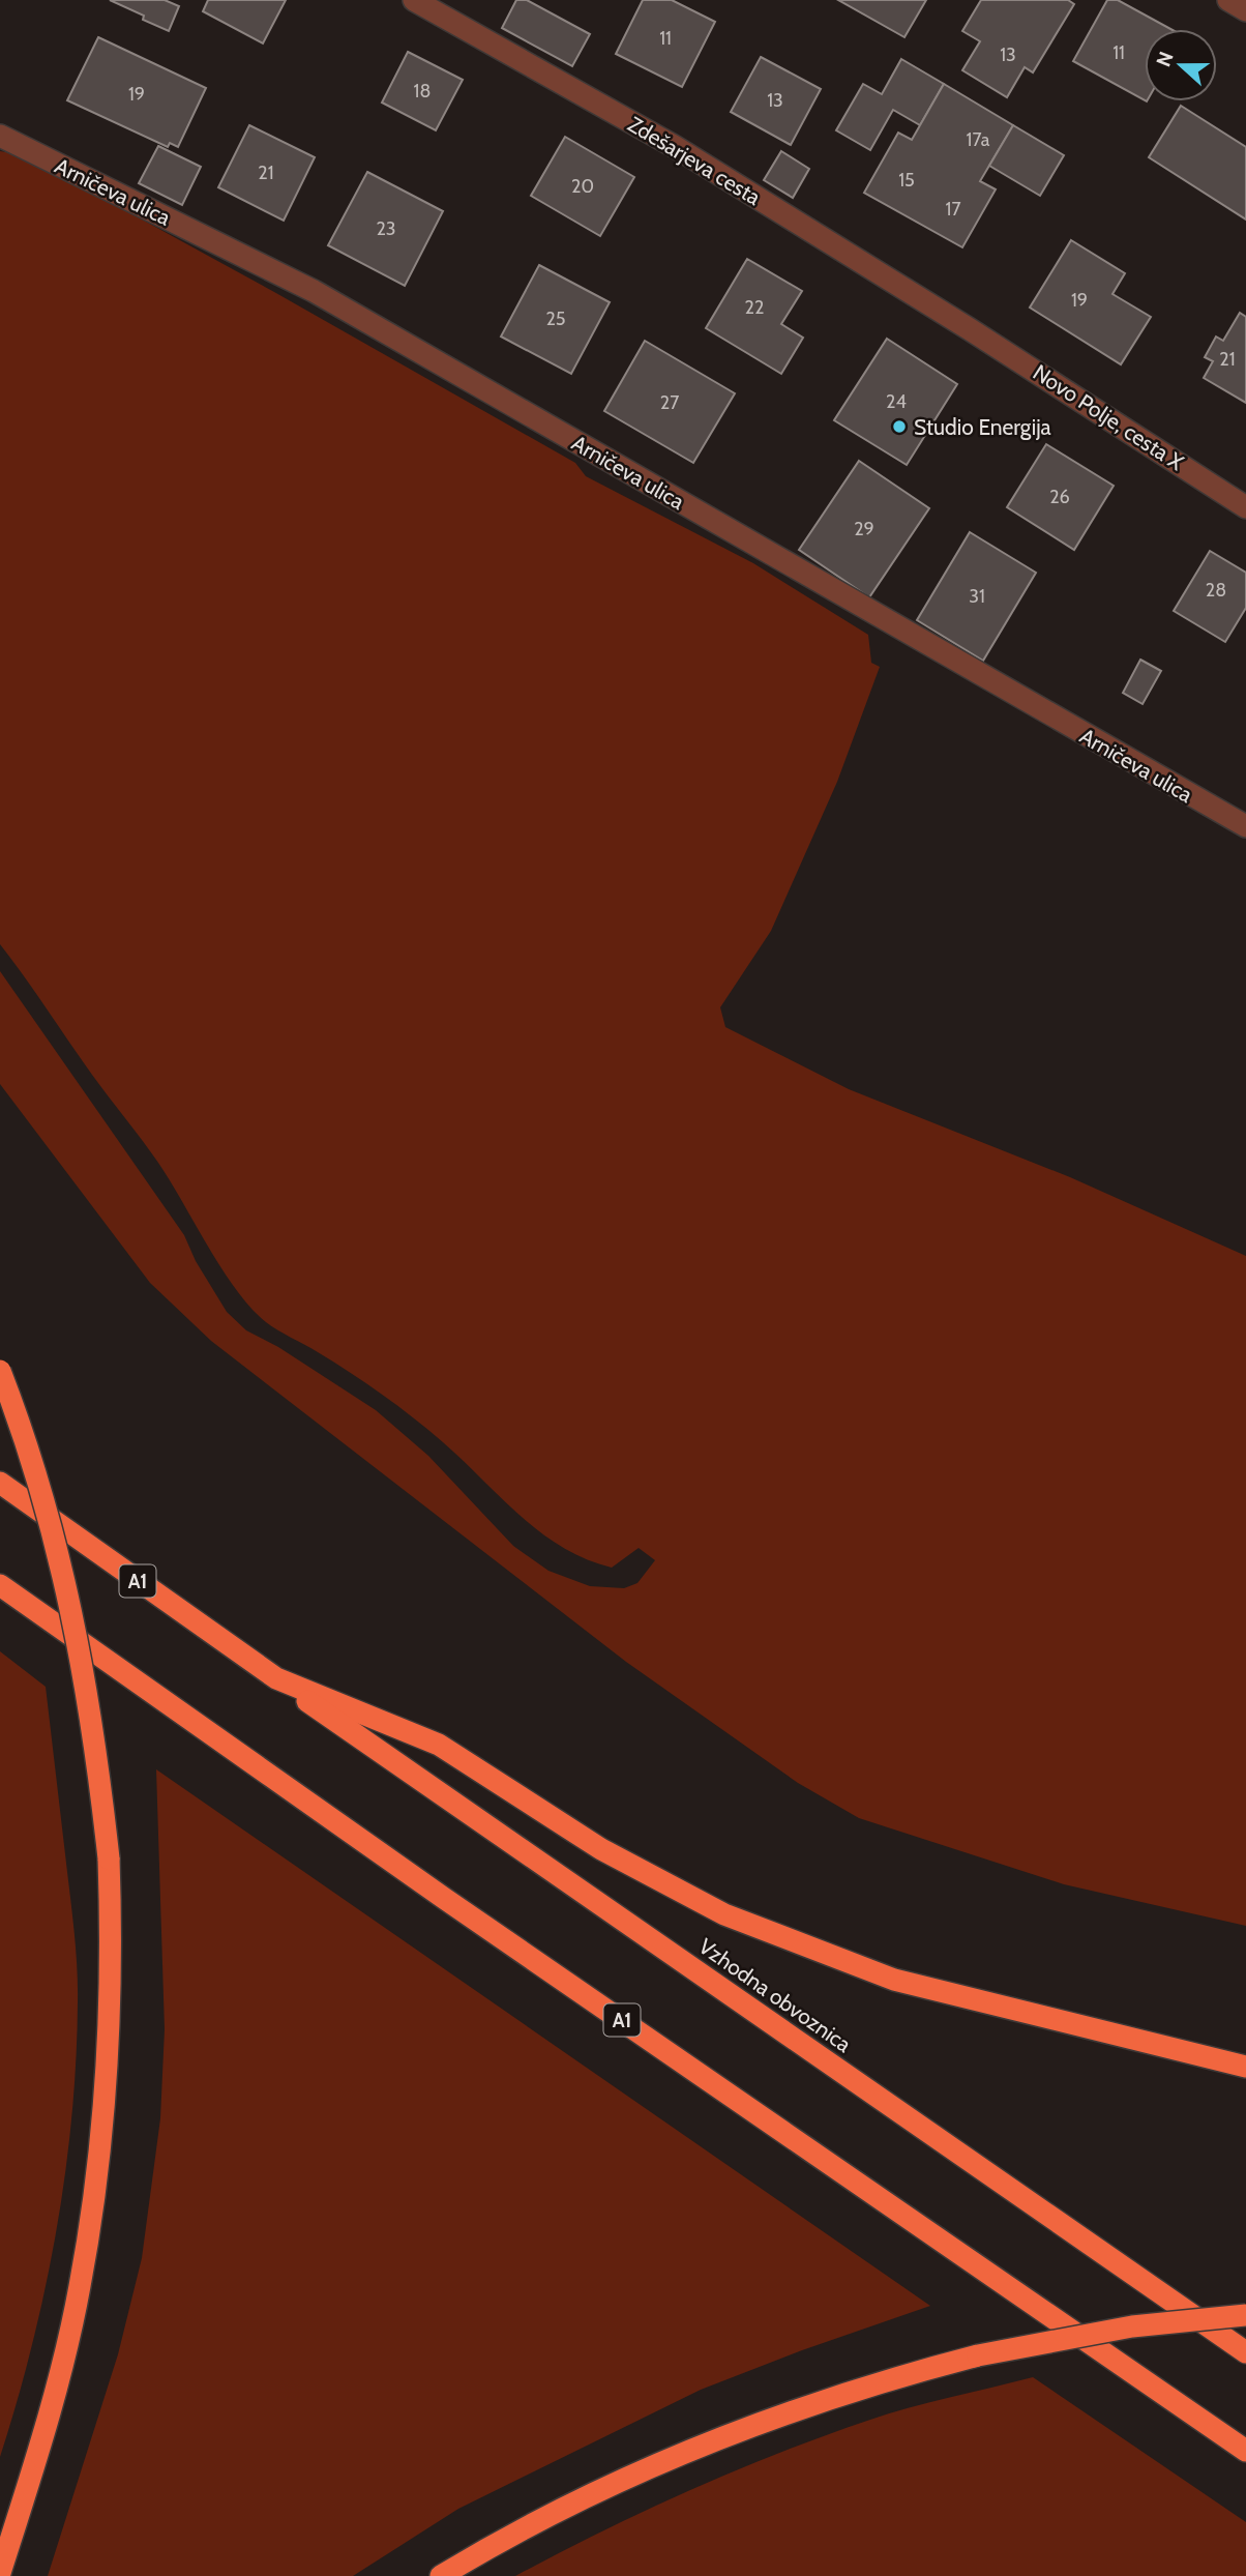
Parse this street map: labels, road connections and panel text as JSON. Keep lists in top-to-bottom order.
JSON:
{
  "streets": {
    "highway": ["A1", "Vzhodna obvoznica"],
    "street": ["Zdešarjeva cesta", "Arničeva ulica", "Novo Polje, cesta X"]
  },
  "crossings": [
    ["Zdešarjeva cesta", "Novo Polje, cesta X"],
    ["A1", "Vzhodna obvoznica"]
  ],
  "places": ["Studio Energija"],
  "house_numbers": [
    "11",
    "11",
    "13",
    "18",
    "19",
    "13",
    "17a",
    "21",
    "15",
    "20",
    "17",
    "23",
    "19",
    "22",
    "25",
    "21",
    "24",
    "27",
    "26",
    "29",
    "28",
    "31"
  ],
  "north": "left"
}
